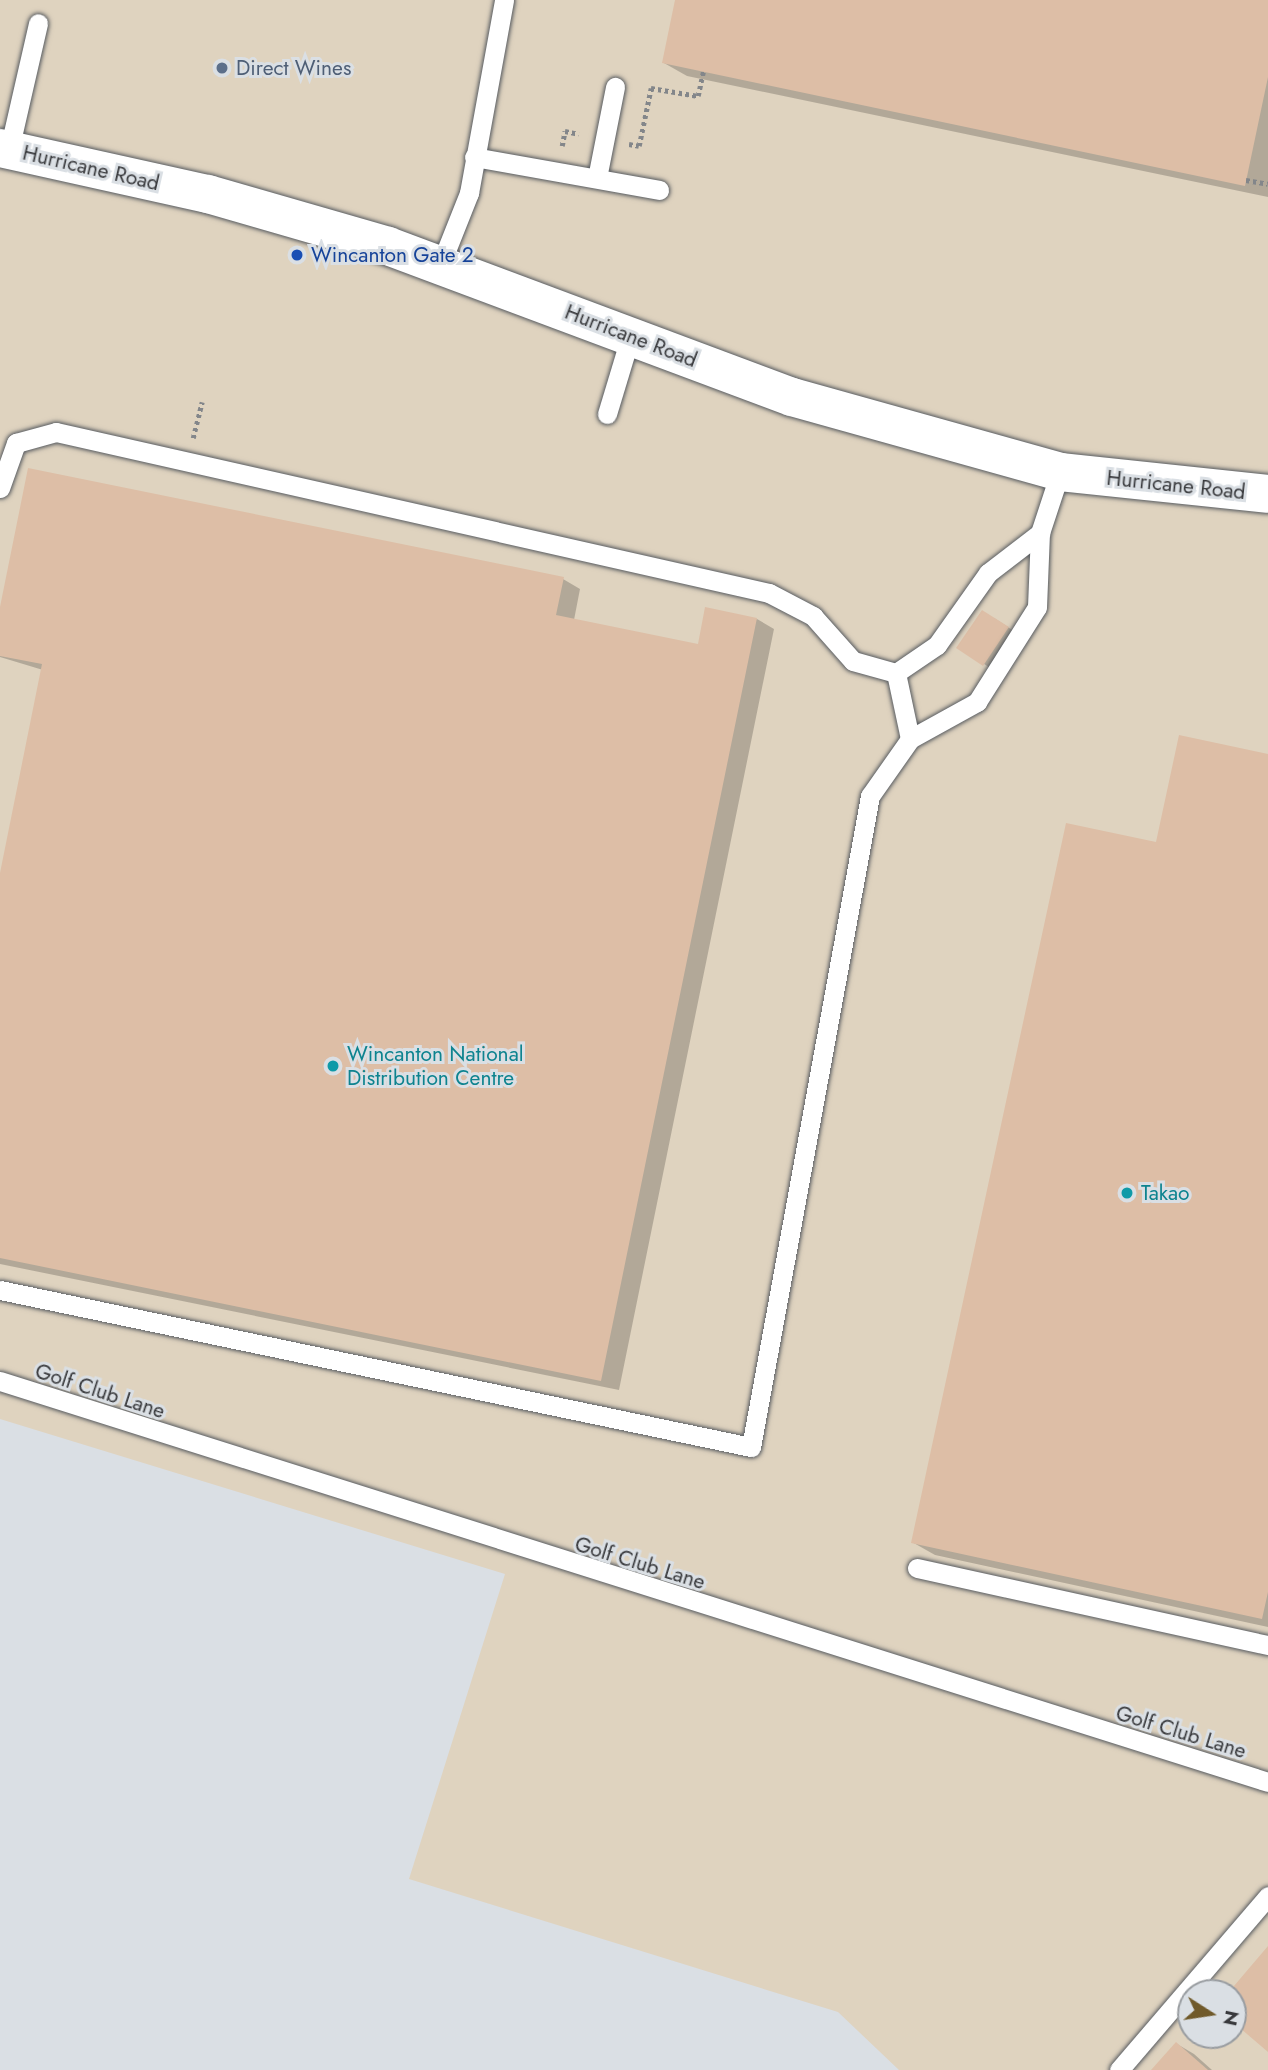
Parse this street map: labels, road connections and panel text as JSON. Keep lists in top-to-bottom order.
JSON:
{
  "streets": {
    "street": ["Hurricane Road"],
    "lane": ["Golf Club Lane"]
  },
  "places": [
    "Direct Wines",
    "Wincanton Gate 2",
    "Wincanton National Distribution Centre",
    "Takao"
  ],
  "north": "right"
}
